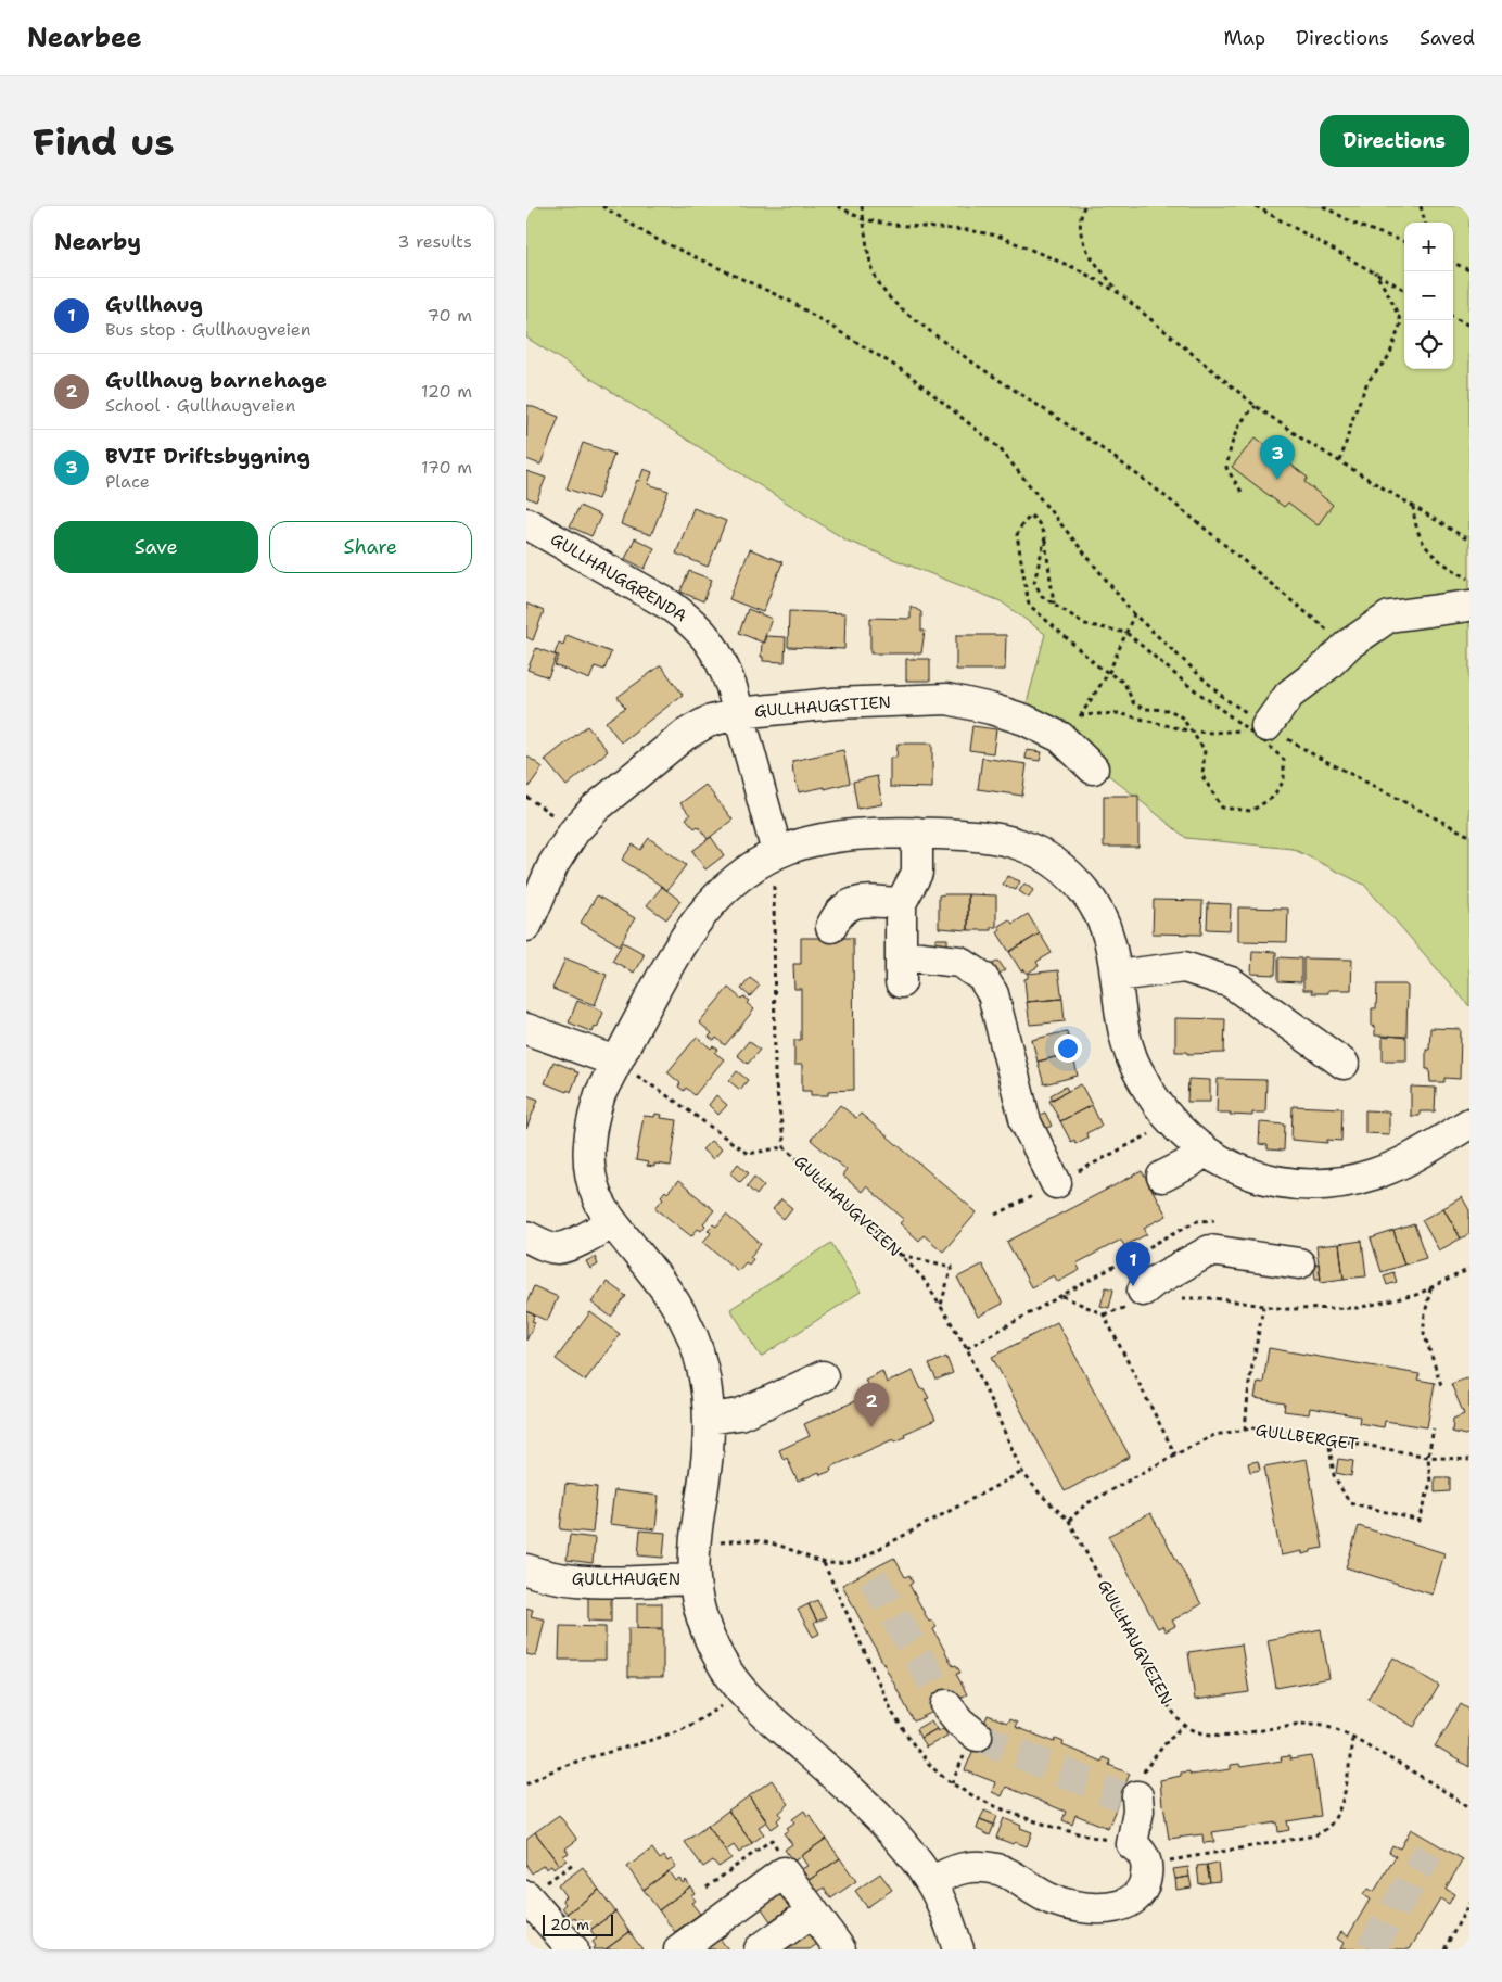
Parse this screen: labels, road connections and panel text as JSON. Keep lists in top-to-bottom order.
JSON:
{
  "streets": {
    "street": ["GULLHAUGGRENDA", "GULLHAUGSTIEN", "GULLHAUGEN"],
    "path": ["GULLHAUGVEIEN", "GULLBERGET"]
  },
  "crossings": [
    ["GULLHAUGGRENDA", "GULLHAUGSTIEN"],
    ["GULLHAUGGRENDA", "GULLHAUGVEIEN"],
    ["GULLHAUGVEIEN", "GULLBERGET"]
  ],
  "scale_bar": "20 m",
  "page": {
    "header": "Nearbee",
    "nav": ["Map", "Directions", "Saved"],
    "buttons": [
      "Directions",
      ["Save", "Share"]
    ],
    "title": "Find us",
    "heading": ["Nearby", "3 results"],
    "map_buttons": ["+", "−"],
    "list": [
      {
        "mark": "1",
        "name": "Gullhaug",
        "note": "Bus stop · Gullhaugveien",
        "value": "70 m"
      },
      {
        "mark": "2",
        "name": "Gullhaug barnehage",
        "note": "School · Gullhaugveien",
        "value": "120 m"
      },
      {
        "mark": "3",
        "name": "BVIF Driftsbygning",
        "note": "Place",
        "value": "170 m"
      }
    ],
    "pins": ["3", "1", "2"],
    "scale": "20 m"
  }
}
